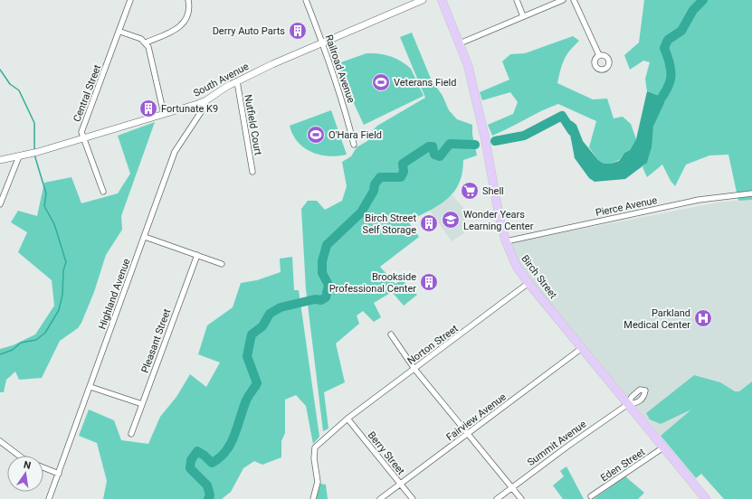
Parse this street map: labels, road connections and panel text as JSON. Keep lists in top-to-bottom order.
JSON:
{
  "streets": {
    "main road": ["Birch Street"],
    "street": [
      "Railroad Avenue",
      "South Avenue",
      "Central Street",
      "Nutfield Court",
      "Pierce Avenue",
      "Highland Avenue",
      "Pleasant Street",
      "Norton Street",
      "Fairview Avenue",
      "Summit Avenue",
      "Berry Street",
      "Eden Street"
    ]
  },
  "crossings": [
    ["Railroad Avenue", "South Avenue"],
    ["South Avenue", "Central Street"],
    ["South Avenue", "Nutfield Court"],
    ["South Avenue", "Highland Avenue"],
    ["Pierce Avenue", "Birch Street"],
    ["Birch Street", "Norton Street"],
    ["Birch Street", "Fairview Avenue"],
    ["Birch Street", "Summit Avenue"],
    ["Birch Street", "Eden Street"],
    ["Norton Street", "Berry Street"],
    ["Fairview Avenue", "Berry Street"]
  ],
  "places": {
    "building": [
      "Derry Auto Parts",
      "Fortunate K9",
      "Birch Street Self Storage",
      "Brookside Professional Center"
    ],
    "sports": ["Veterans Field", "O'Hara Field"],
    "supermarket": ["Shell"],
    "school or university": ["Wonder Years Learning Center"],
    "hospital": ["Parkland Medical Center"]
  },
  "north": "top"
}
